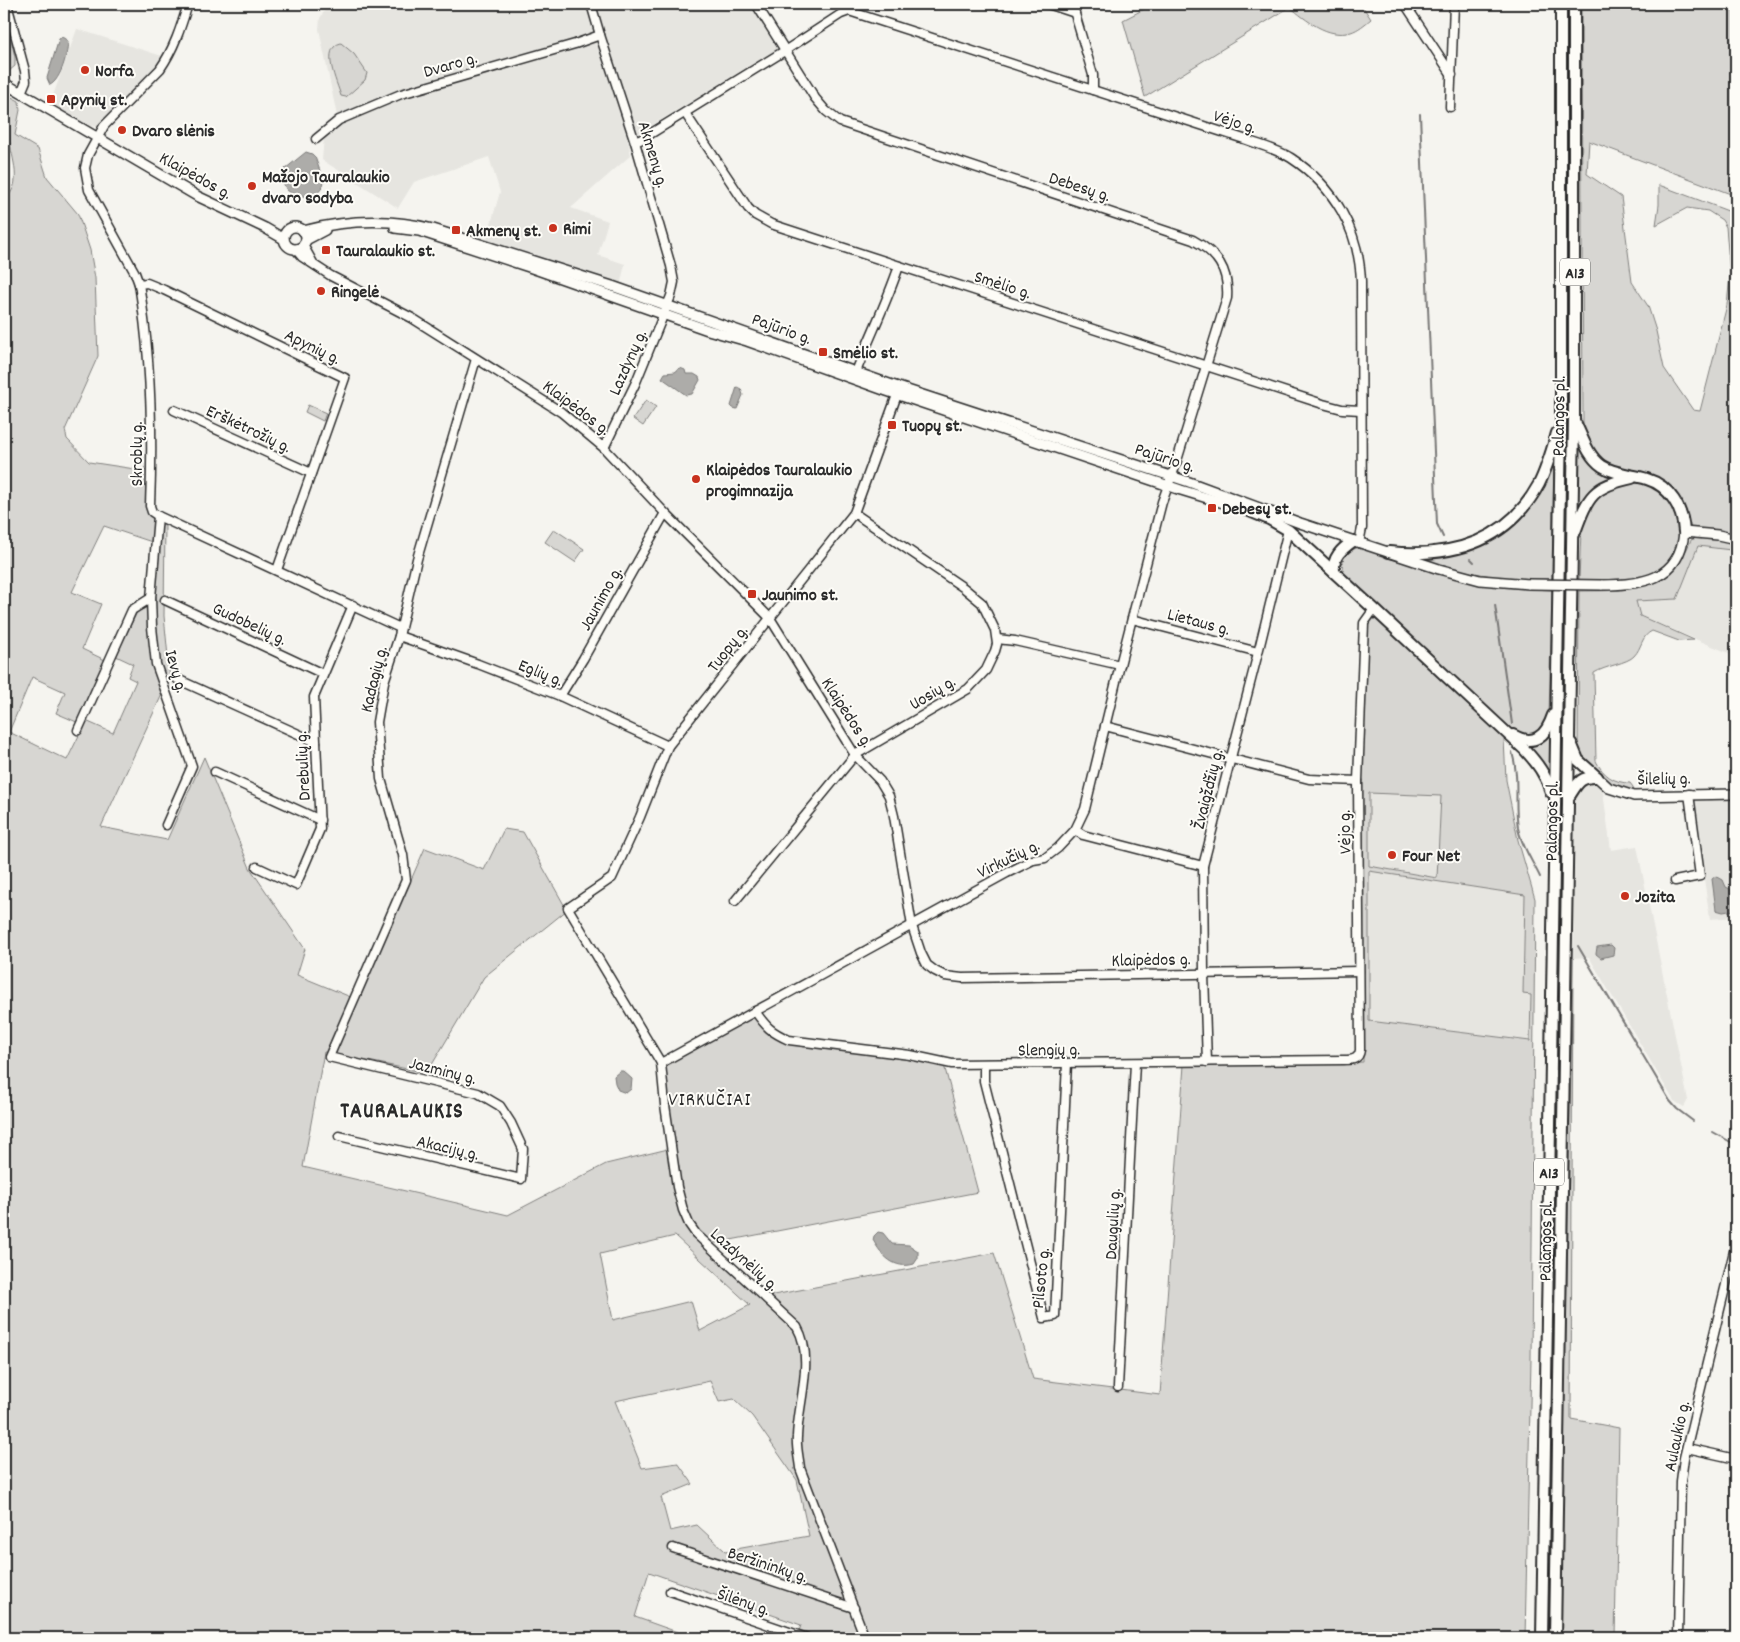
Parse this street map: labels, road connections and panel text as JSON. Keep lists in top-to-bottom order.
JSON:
{
  "streets": {
    "highway": ["A13", "Palangos pl."],
    "main road": ["Klaipėdos g.", "Pajūrio g.", "Šilelių g."],
    "street": [
      "Dvaro g.",
      "Vėjo g.",
      "Akmenų g.",
      "Debesų g.",
      "Smėlio g.",
      "Apynių g.",
      "Lazdynų g.",
      "Erškėtrožių g.",
      "Skroblų g.",
      "Jaunimo g.",
      "Lietaus g.",
      "Gudobelių g.",
      "Tuopų g.",
      "Ievų g.",
      "Eglių g.",
      "Kadagių g.",
      "Uosių g.",
      "Drebulių g.",
      "Žvaigždžių g.",
      "Virkučių g.",
      "Slengių g.",
      "Jazminų g.",
      "Akacijų g.",
      "Daugulių g.",
      "Lazdynėlių g.",
      "Pilsoto g.",
      "Aulaukio g.",
      "Beržininkų g.",
      "Šilėnų g."
    ]
  },
  "crossings": [
    ["Dvaro g.", "Akmenų g."],
    ["Vėjo g.", "Klaipėdos g."],
    ["Vėjo g.", "Smėlio g."],
    ["Vėjo g.", "Pajūrio g."],
    ["Vėjo g.", "Slengių g."],
    ["Akmenų g.", "Pajūrio g."],
    ["Akmenų g.", "Lazdynų g."],
    ["Klaipėdos g.", "Pajūrio g."],
    ["Klaipėdos g.", "Lazdynų g."],
    ["Klaipėdos g.", "Skroblų g."],
    ["Klaipėdos g.", "Jaunimo g."],
    ["Klaipėdos g.", "Tuopų g."],
    ["Klaipėdos g.", "Kadagių g."],
    ["Klaipėdos g.", "Uosių g."],
    ["Klaipėdos g.", "Žvaigždžių g."],
    ["Klaipėdos g.", "Virkučių g."],
    ["Debesų g.", "Smėlio g."],
    ["Debesų g.", "Pajūrio g."],
    ["Debesų g.", "Virkučių g."],
    ["Pajūrio g.", "Lazdynų g."],
    ["Pajūrio g.", "Tuopų g."],
    ["Pajūrio g.", "Virkučių g."],
    ["Apynių g.", "Erškėtrožių g."],
    ["Apynių g.", "Skroblų g."],
    ["Skroblų g.", "Ievų g."],
    ["Jaunimo g.", "Eglių g."],
    ["Lietaus g.", "Žvaigždžių g."],
    ["Lietaus g.", "Virkučių g."],
    ["Gudobelių g.", "Drebulių g."],
    ["Tuopų g.", "Eglių g."],
    ["Tuopų g.", "Lazdynėlių g."],
    ["Eglių g.", "Kadagių g."],
    ["Kadagių g.", "Jazminų g."],
    ["Žvaigždžių g.", "Slengių g."],
    ["Virkučių g.", "Slengių g."],
    ["Virkučių g.", "Lazdynėlių g."],
    ["Slengių g.", "Daugulių g."],
    ["Slengių g.", "Pilsoto g."],
    ["Jazminų g.", "Akacijų g."],
    ["Lazdynėlių g.", "Beržininkų g."]
  ],
  "districts": ["VIRKUČIAI", "TAURALAUKIS"],
  "places": {
    "other": [
      "Norfa",
      "Dvaro slėnis",
      "Mažojo Tauralaukio dvaro sodyba",
      "Rimi",
      "Ringelė",
      "Klaipėdos Tauralaukio progimnazija",
      "Four Net",
      "Jozita"
    ],
    "transit": [
      "Apynių st.",
      "Akmenų st.",
      "Tauralaukio st.",
      "Smėlio st.",
      "Tuopų st.",
      "Debesų st.",
      "Jaunimo st."
    ]
  }
}
